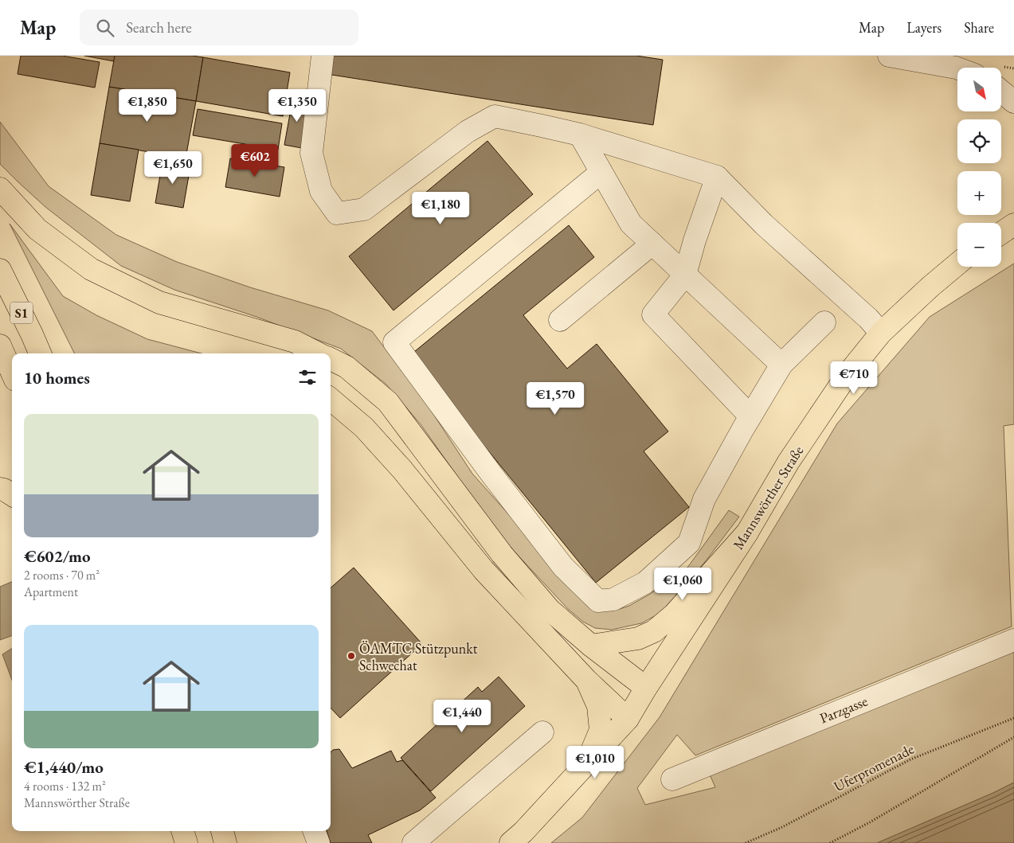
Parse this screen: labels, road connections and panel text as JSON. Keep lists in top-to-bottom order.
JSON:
{
  "streets": {
    "main road": ["S1", "Mannswörther Straße"],
    "street": ["Parzgasse"],
    "path": ["Uferpromenade"]
  },
  "places": ["ÖAMTC Stützpunkt Schwechat"],
  "north": "bottom right",
  "page": {
    "header": "Map",
    "search": "Search here",
    "nav": ["Map", "Layers", "Share"],
    "map_buttons": ["+", "−"],
    "price": [
      "€1,850",
      "€1,350",
      "€602",
      "€1,650",
      "€1,180",
      "€710",
      "€1,570",
      "€1,060",
      "€1,440",
      "€1,010"
    ],
    "heading": "10 homes",
    "list": [
      {
        "name": "€602/mo",
        "note": "2 rooms · 70 m² · Apartment"
      },
      {
        "name": "€1,440/mo",
        "note": "4 rooms · 132 m² · Mannswörther Straße"
      }
    ]
  }
}
